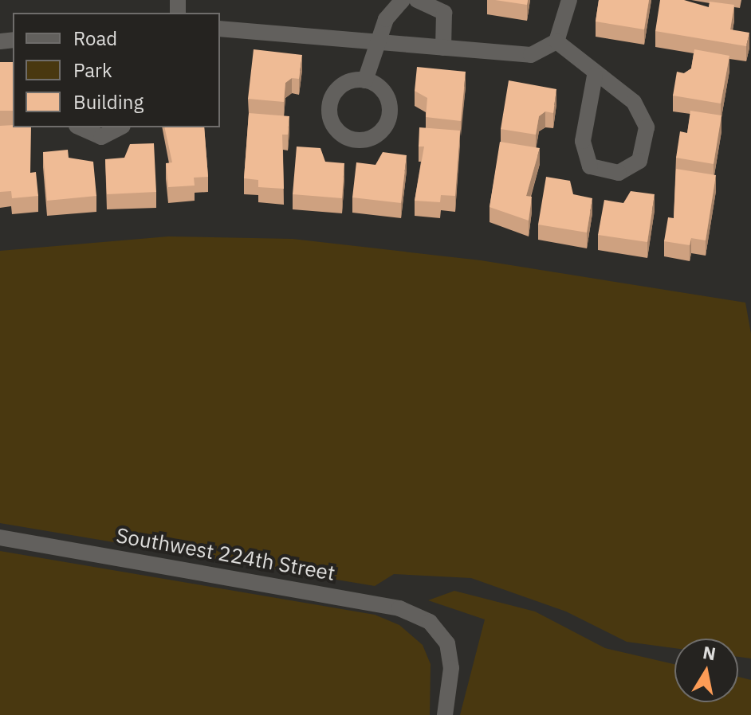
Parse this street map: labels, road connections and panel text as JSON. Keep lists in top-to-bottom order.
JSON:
{
  "streets": {
    "street": ["Southwest 224th Street"]
  },
  "legend": ["Road", "Park", "Building"],
  "north": "top"
}
